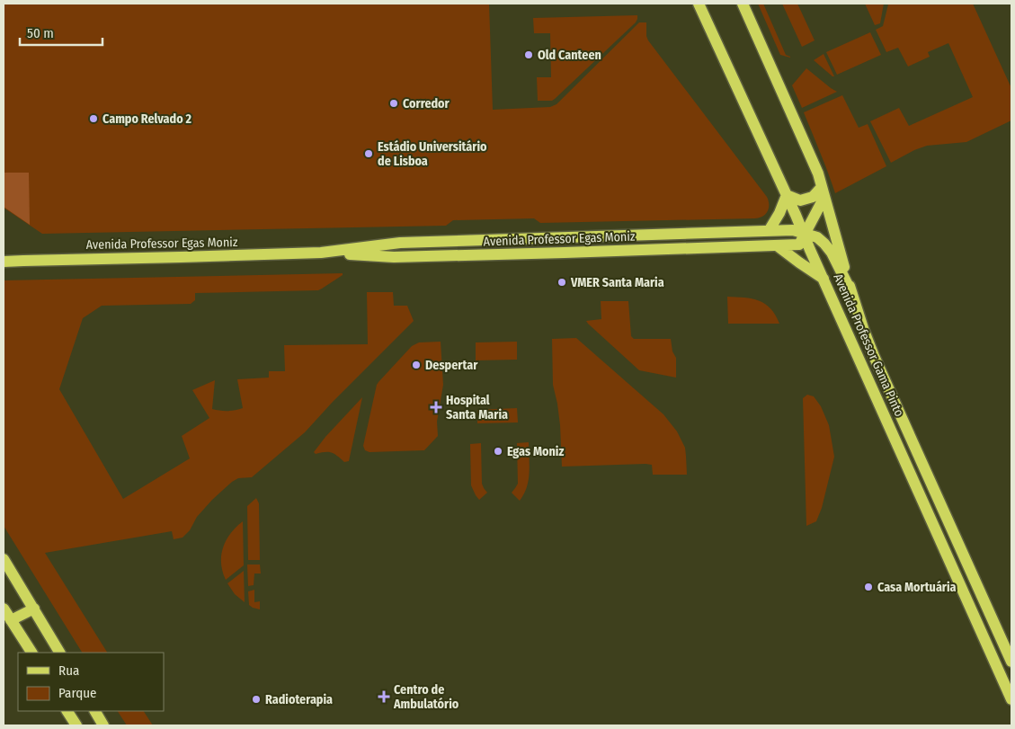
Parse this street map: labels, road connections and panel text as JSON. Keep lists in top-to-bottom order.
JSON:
{
  "streets": {
    "main road": ["Avenida Professor Egas Moniz", "Avenida Professor Gama Pinto"]
  },
  "crossings": [
    ["Avenida Professor Egas Moniz", "Avenida Professor Gama Pinto"]
  ],
  "places": {
    "other": [
      "Old Canteen",
      "Corredor",
      "Campo Relvado 2",
      "Estádio Universitário de Lisboa",
      "VMER Santa Maria",
      "Despertar",
      "Egas Moniz",
      "Casa Mortuária",
      "Radioterapia"
    ],
    "health": ["Hospital Santa Maria", "Centro de Ambulatório"]
  },
  "legend": ["Rua", "Parque"],
  "scale_bar": "50 m"
}
